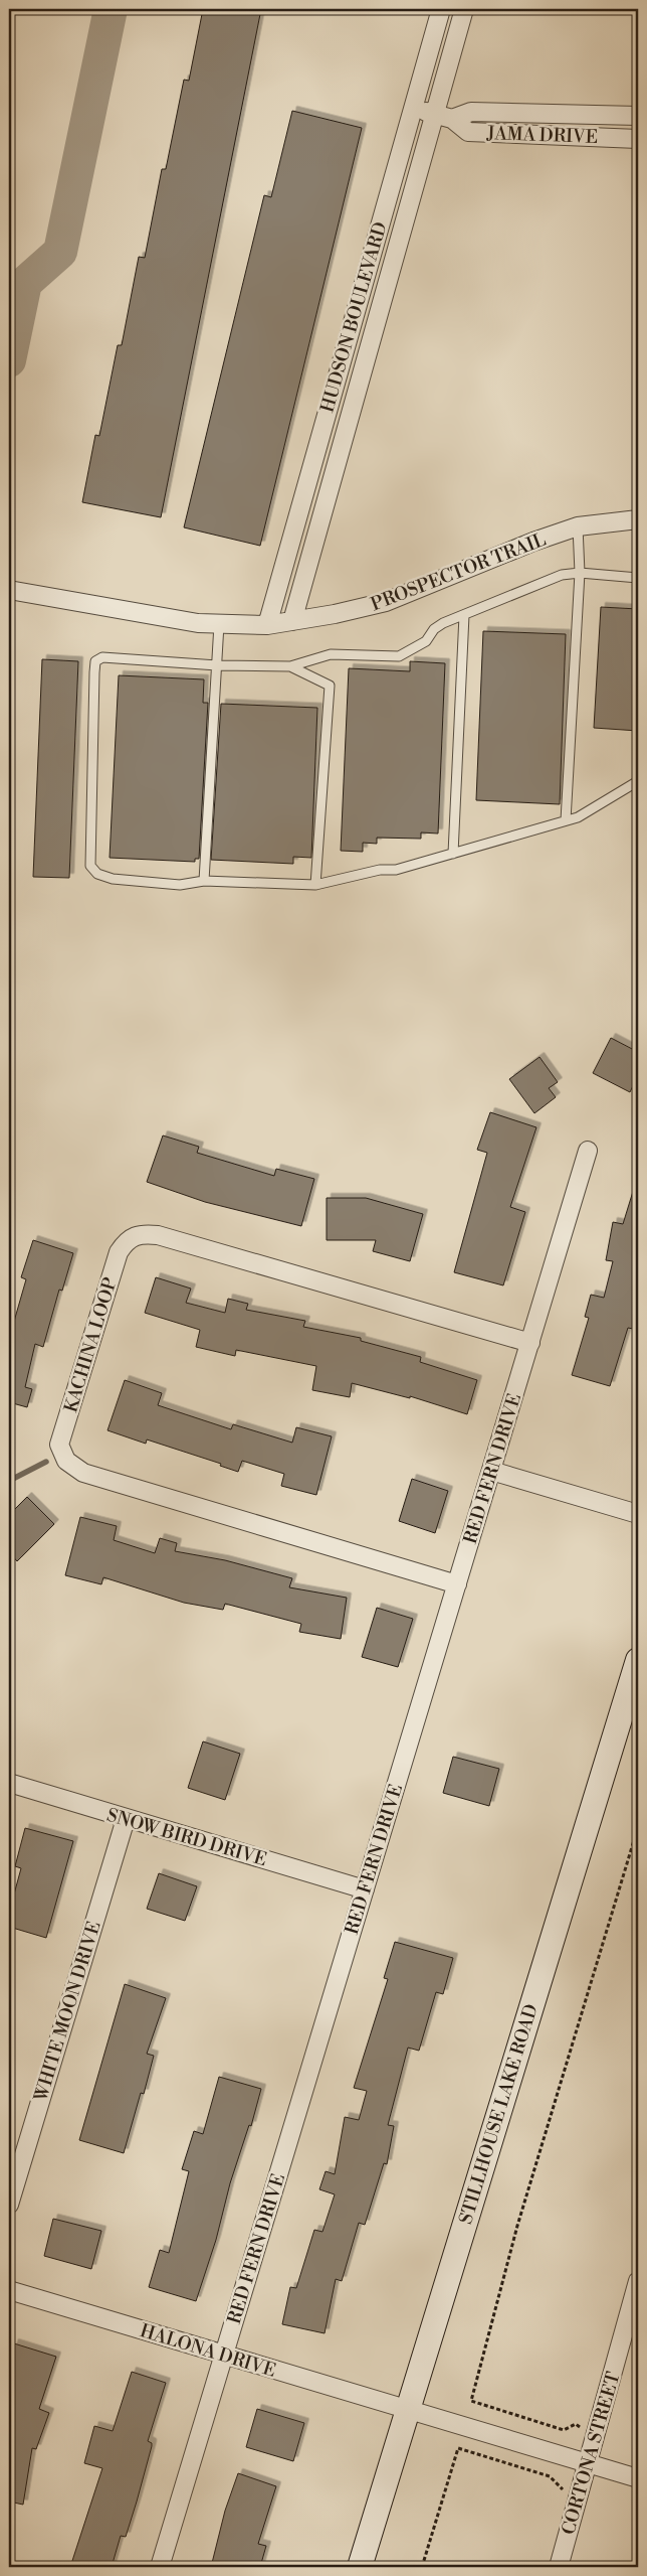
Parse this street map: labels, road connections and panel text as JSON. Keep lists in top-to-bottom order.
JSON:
{
  "streets": {
    "main road": ["STILLHOUSE LAKE ROAD"],
    "street": [
      "JAMA DRIVE",
      "HUDSON BOULEVARD",
      "PROSPECTOR TRAIL",
      "KACHINA LOOP",
      "RED FERN DRIVE",
      "SNOW BIRD DRIVE",
      "WHITE MOON DRIVE",
      "HALONA DRIVE",
      "CORTONA STREET"
    ]
  },
  "crossings": [
    ["JAMA DRIVE", "HUDSON BOULEVARD"],
    ["HUDSON BOULEVARD", "PROSPECTOR TRAIL"],
    ["KACHINA LOOP", "RED FERN DRIVE"],
    ["RED FERN DRIVE", "SNOW BIRD DRIVE"],
    ["RED FERN DRIVE", "HALONA DRIVE"],
    ["SNOW BIRD DRIVE", "WHITE MOON DRIVE"],
    ["STILLHOUSE LAKE ROAD", "HALONA DRIVE"],
    ["HALONA DRIVE", "CORTONA STREET"]
  ]
}
